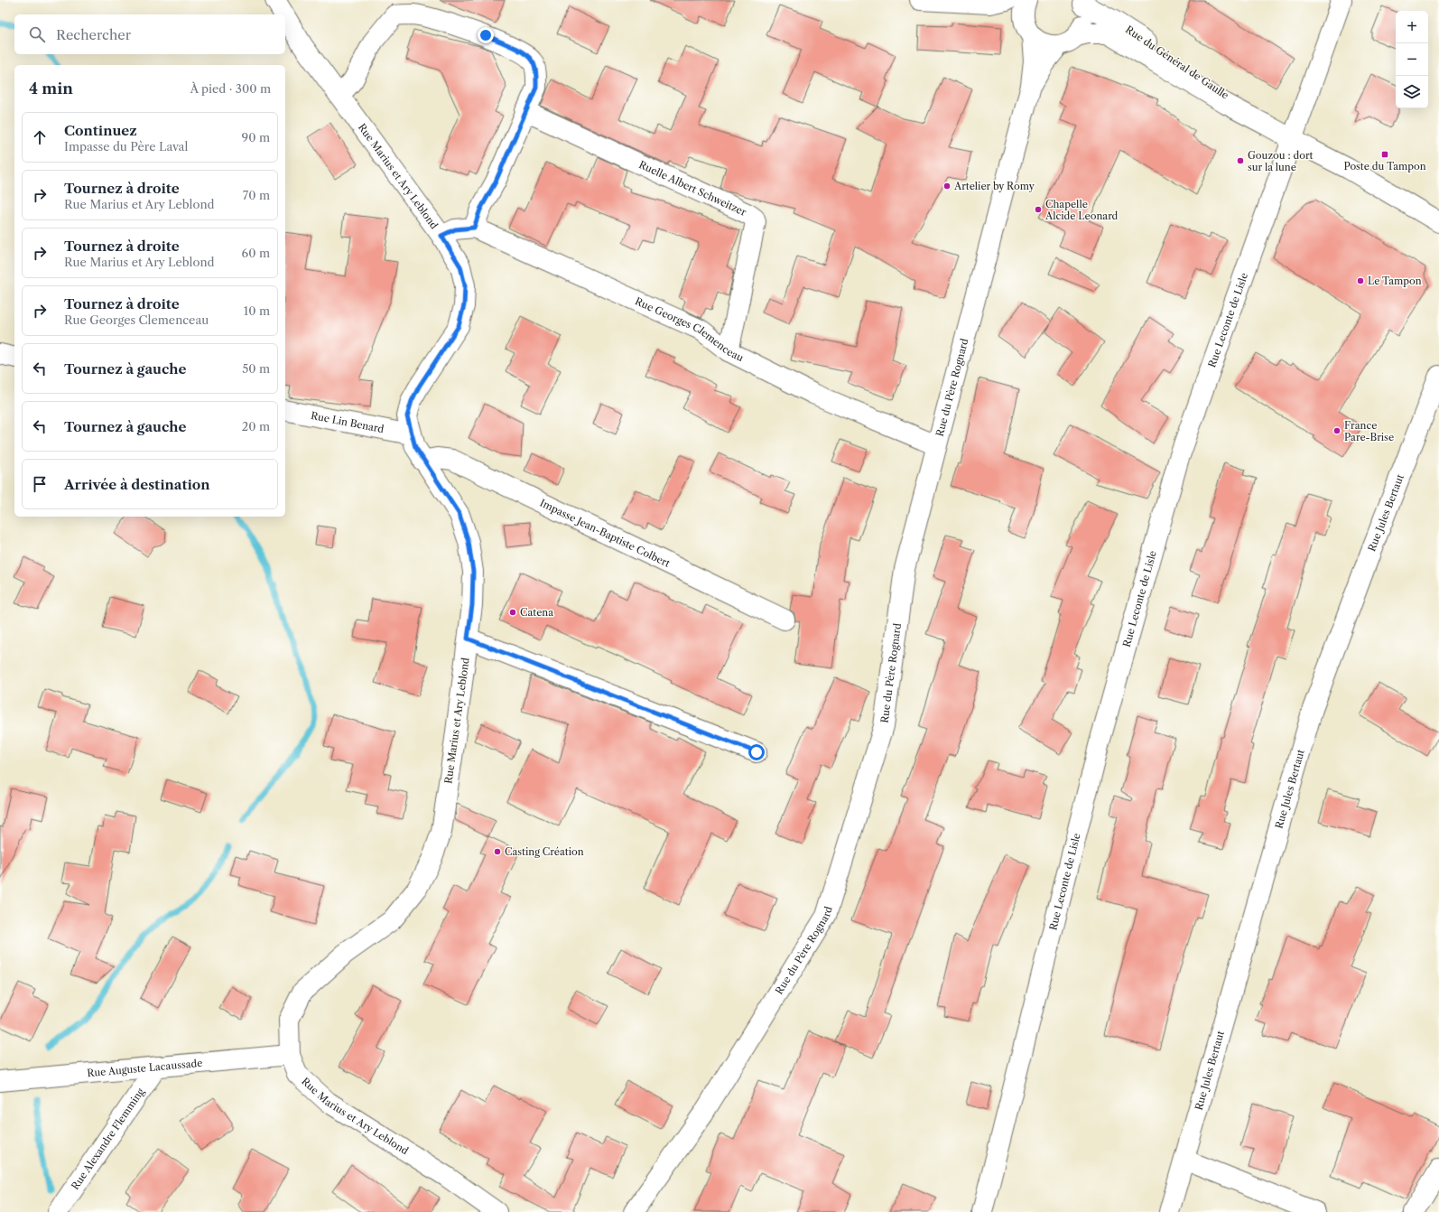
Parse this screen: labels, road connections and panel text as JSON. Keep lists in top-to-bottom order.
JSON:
{
  "streets": {
    "street": [
      "Rue du Général de Gaulle",
      "Rue Marius et Ary Leblond",
      "Ruelle Albert Schweitzer",
      "Rue Leconte de Lisle",
      "Rue Georges Clemenceau",
      "Rue du Père Rognard",
      "Rue Lin Benard",
      "Rue Jules Bertaut",
      "Impasse Jean-Baptiste Colbert",
      "Rue Auguste Lacaussade",
      "Rue Alexandre Flemming"
    ]
  },
  "crossings": [
    ["Rue du Général de Gaulle", "Rue Leconte de Lisle"],
    ["Rue Marius et Ary Leblond", "Rue Georges Clemenceau"],
    ["Rue Marius et Ary Leblond", "Rue Lin Benard"],
    ["Rue Marius et Ary Leblond", "Impasse Jean-Baptiste Colbert"],
    ["Rue Marius et Ary Leblond", "Rue Auguste Lacaussade"],
    ["Ruelle Albert Schweitzer", "Rue Georges Clemenceau"],
    ["Rue Georges Clemenceau", "Rue du Père Rognard"],
    ["Rue Auguste Lacaussade", "Rue Alexandre Flemming"]
  ],
  "places": {
    "transit": ["Poste du Tampon"],
    "other": [
      "Gouzou : dort sur la lune",
      "Artelier by Romy",
      "Chapelle Alcide Leonard",
      "Le Tampon",
      "France Pare-Brise",
      "Catena",
      "Casting Création"
    ]
  },
  "page": {
    "map_buttons": ["+", "−"],
    "search": "Rechercher",
    "heading": ["4 min", "À pied · 300 m"],
    "list": [
      ["Continuez", "Impasse du Père Laval", "90 m"],
      ["Tournez à droite", "Rue Marius et Ary Leblond", "70 m"],
      ["Tournez à droite", "Rue Marius et Ary Leblond", "60 m"],
      ["Tournez à droite", "Rue Georges Clemenceau", "10 m"],
      ["Tournez à gauche", "50 m"],
      ["Tournez à gauche", "20 m"],
      "Arrivée à destination"
    ]
  }
}
